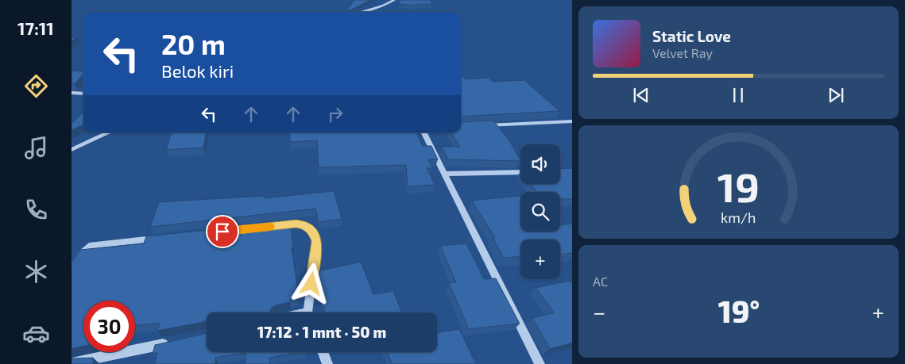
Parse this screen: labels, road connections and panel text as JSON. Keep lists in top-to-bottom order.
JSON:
{
  "page": {
    "tabs": "17:11",
    "turn": ["20 m", "Belok kiri"],
    "song": ["Static Love", "Velvet Ray"],
    "map_buttons": "+",
    "tile": "AC",
    "heat": ["−", "19°", "+"],
    "limit": "30",
    "trip": "17:12 · 1 mnt · 50 m",
    "gauge": ["19", "km/h"]
  }
}
